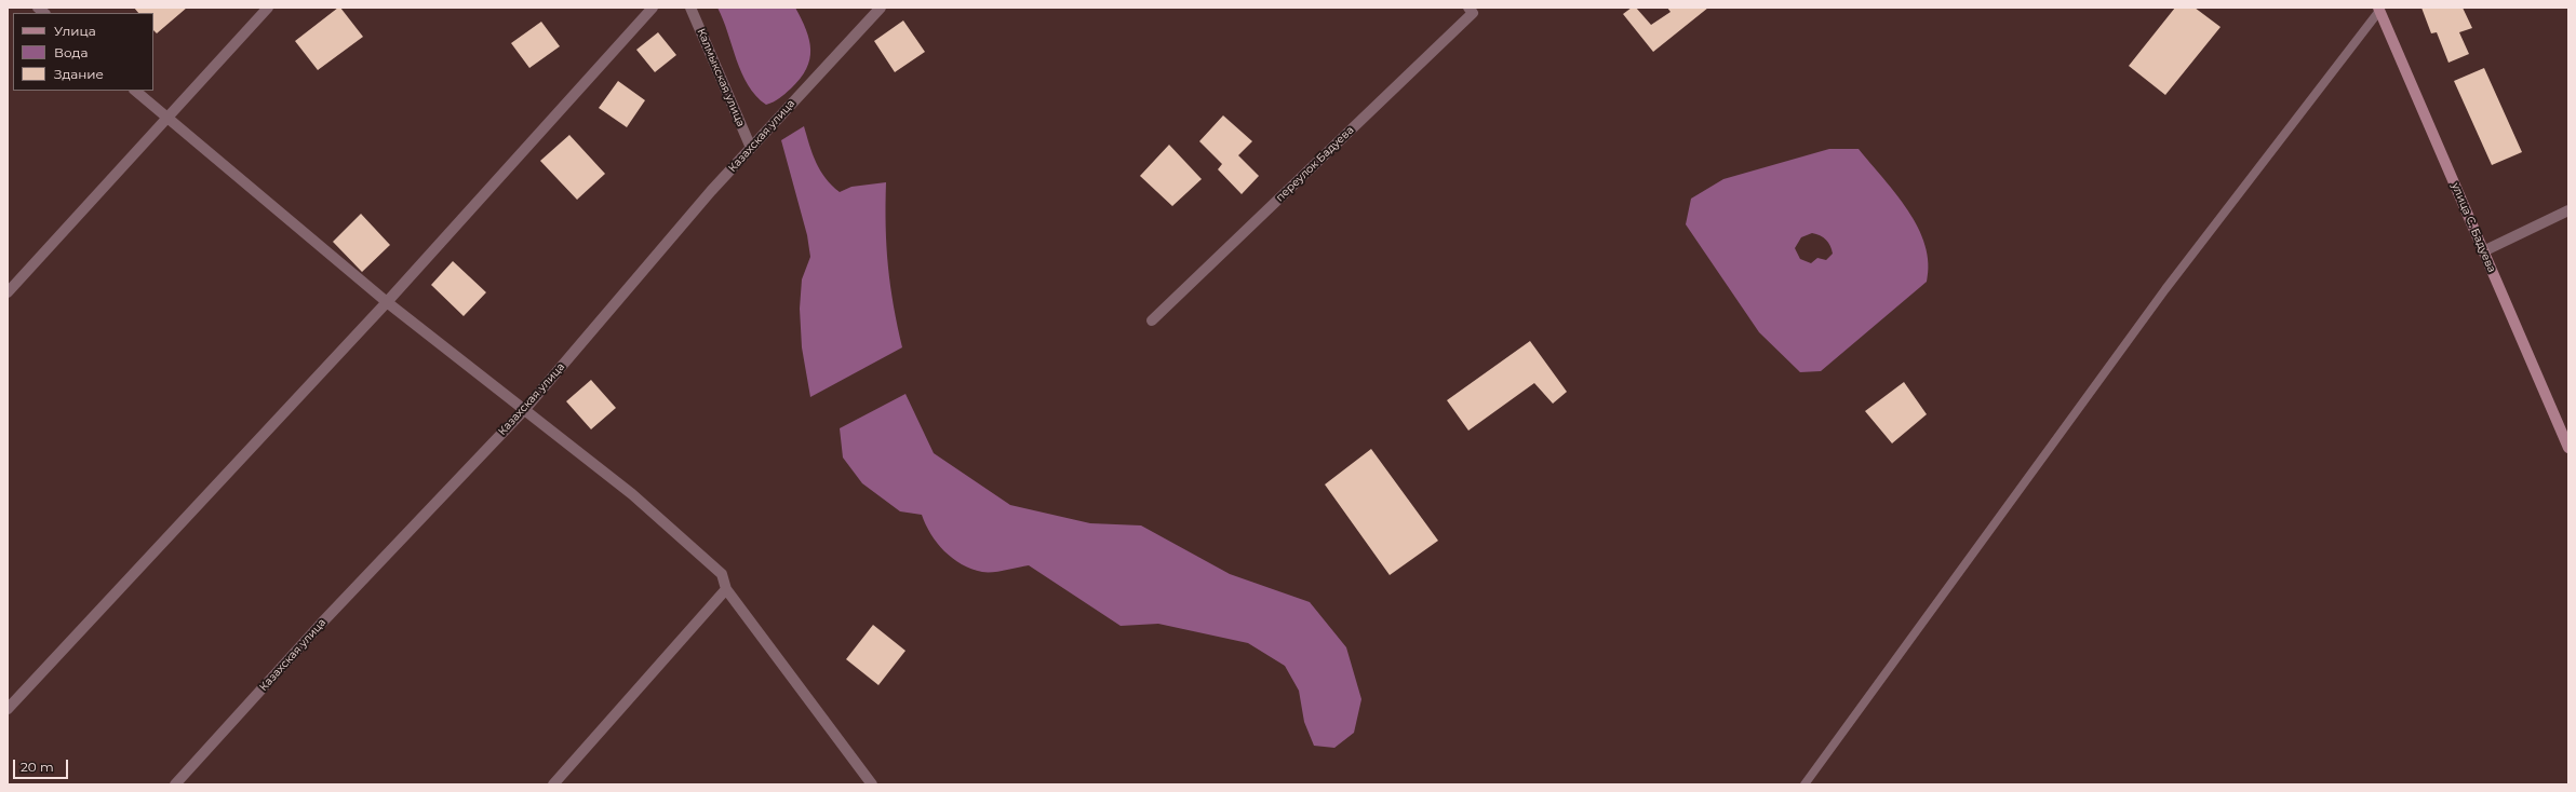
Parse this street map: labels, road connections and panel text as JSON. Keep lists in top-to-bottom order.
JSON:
{
  "streets": {
    "main road": ["улица С. Бадуева"],
    "street": ["Калмыкская улица", "Казахская улица", "переулок Бадуева"]
  },
  "crossings": [
    ["Калмыкская улица", "Казахская улица"]
  ],
  "legend": ["Улица", "Вода", "Здание"],
  "scale_bar": "20 m"
}
